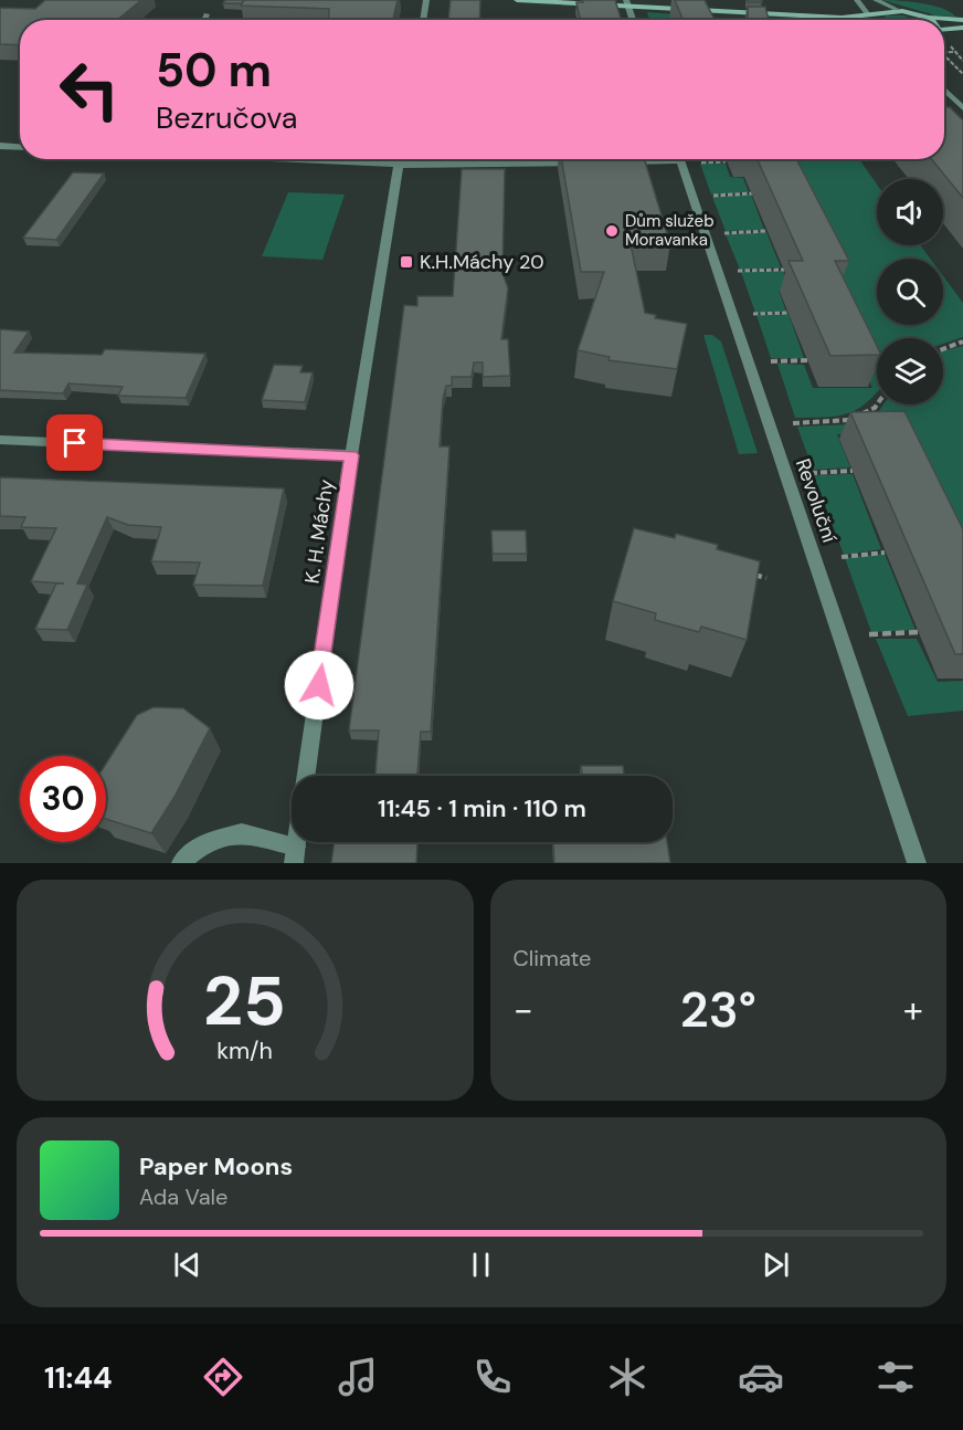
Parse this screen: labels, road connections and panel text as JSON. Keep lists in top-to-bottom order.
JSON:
{
  "streets": {
    "street": ["Revoluční", "K. H. Máchy"]
  },
  "places": {
    "other": ["Dům služeb Moravanka"],
    "transit": ["K.H.Máchy 20"]
  },
  "page": {
    "turn": ["50 m", "Bezručova"],
    "limit": "30",
    "trip": "11:45 · 1 min · 110 m",
    "tile": "Climate",
    "heat": ["−", "23°", "+"],
    "song": ["Paper Moons", "Ada Vale"],
    "tabs": "11:44",
    "gauge": ["25", "km/h"]
  }
}
